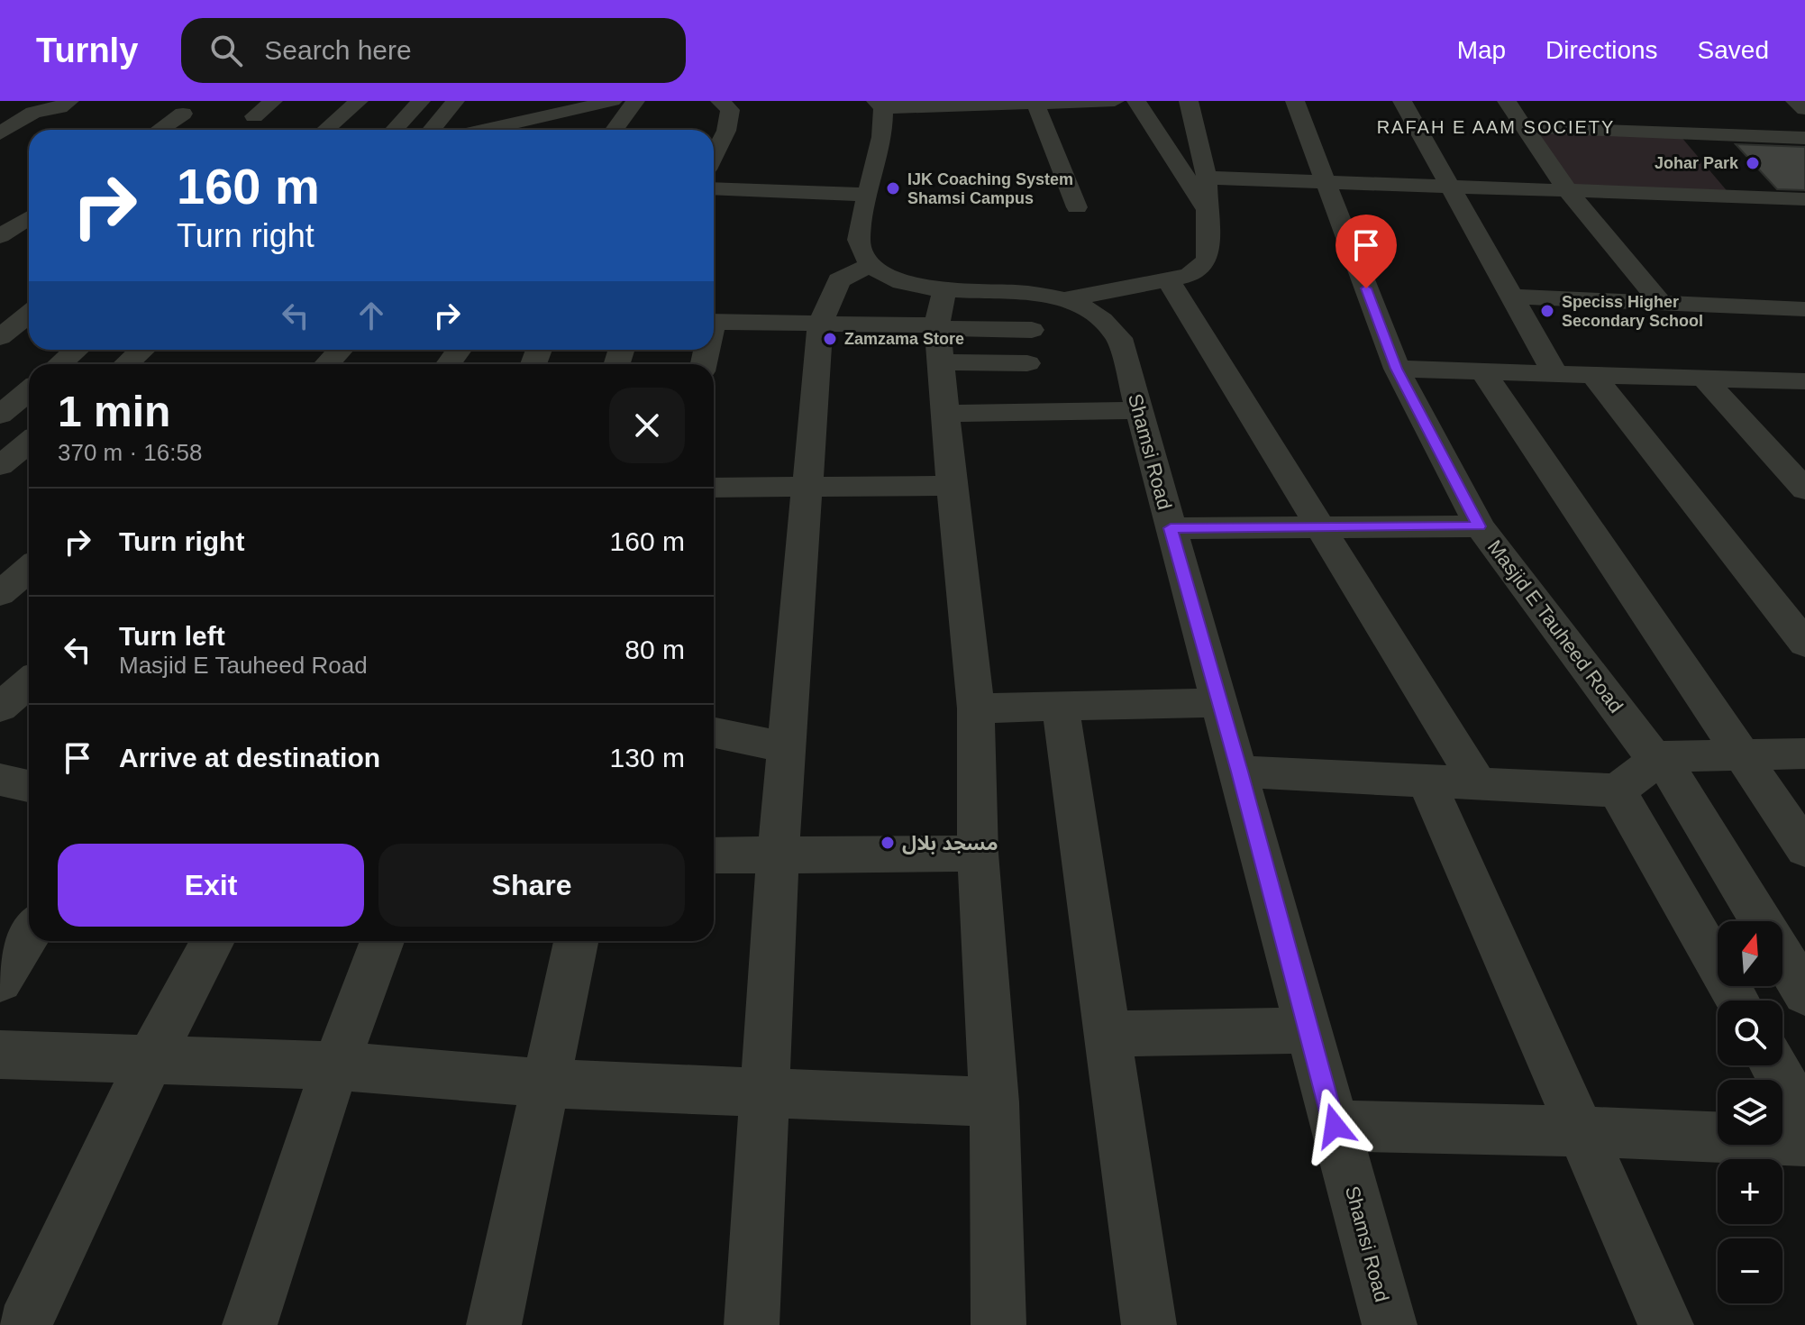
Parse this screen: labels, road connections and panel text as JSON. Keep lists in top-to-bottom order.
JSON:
{
  "streets": {
    "street": ["Shamsi Road", "Masjid E Tauheed Road"]
  },
  "districts": ["RAFAH E AAM SOCIETY"],
  "places": [
    "Johar Park",
    "IJK Coaching System Shamsi Campus",
    "Speciss Higher Secondary School",
    "Zamzama Store",
    "مسجد بلال"
  ],
  "north": "top",
  "page": {
    "header": "Turnly",
    "search": "Search here",
    "nav": ["Map", "Directions", "Saved"],
    "turn": ["160 m", "Turn right"],
    "heading": ["1 min", "370 m · 16:58"],
    "list": [
      {
        "name": "Turn right",
        "value": "160 m"
      },
      {
        "name": "Turn left",
        "note": "Masjid E Tauheed Road",
        "value": "80 m"
      },
      {
        "name": "Arrive at destination",
        "value": "130 m"
      }
    ],
    "buttons": ["Exit", "Share"],
    "map_buttons": ["+", "−"]
  }
}
